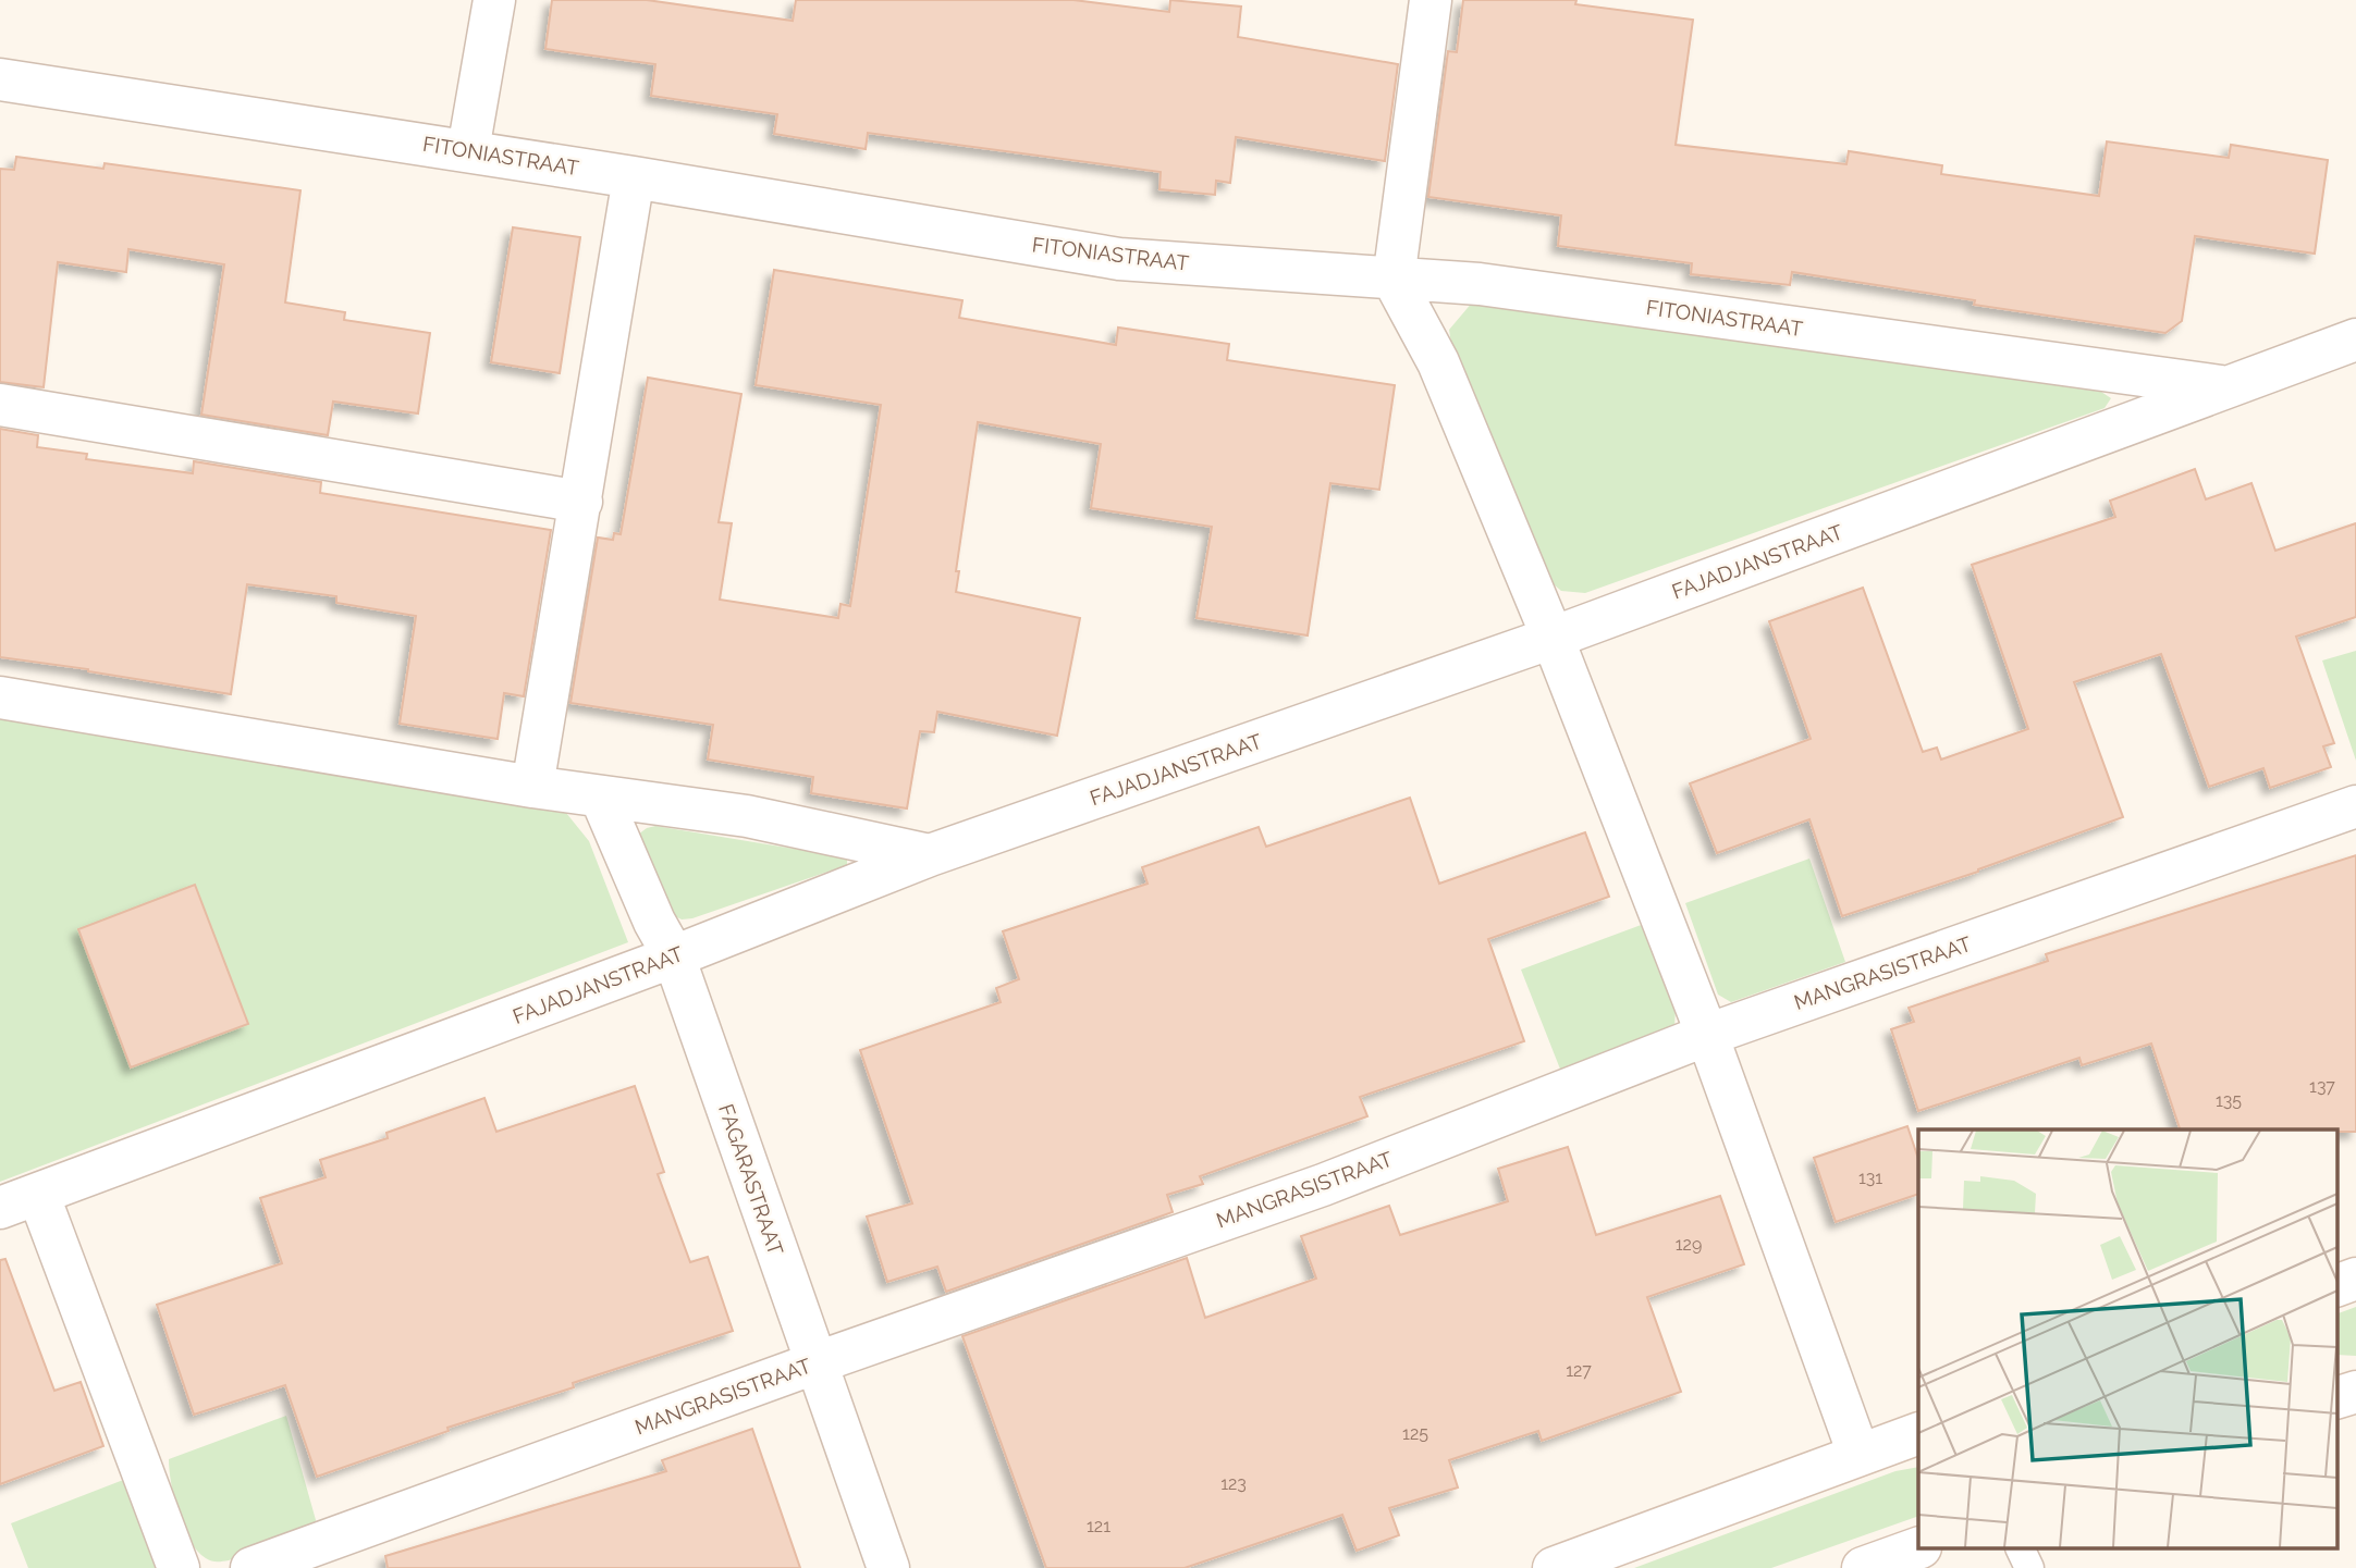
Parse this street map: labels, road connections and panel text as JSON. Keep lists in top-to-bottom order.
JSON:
{
  "streets": {
    "street": [
      "FITONIASTRAAT",
      "FAJADJANSTRAAT",
      "MANGRASISTRAAT",
      "FAGARASTRAAT"
    ]
  },
  "crossings": [
    ["FITONIASTRAAT", "FAJADJANSTRAAT"],
    ["FAJADJANSTRAAT", "FAGARASTRAAT"],
    ["MANGRASISTRAAT", "FAGARASTRAAT"]
  ],
  "house_numbers": [
    "137",
    "135",
    "131",
    "129",
    "127",
    "125",
    "123",
    "121"
  ]
}
